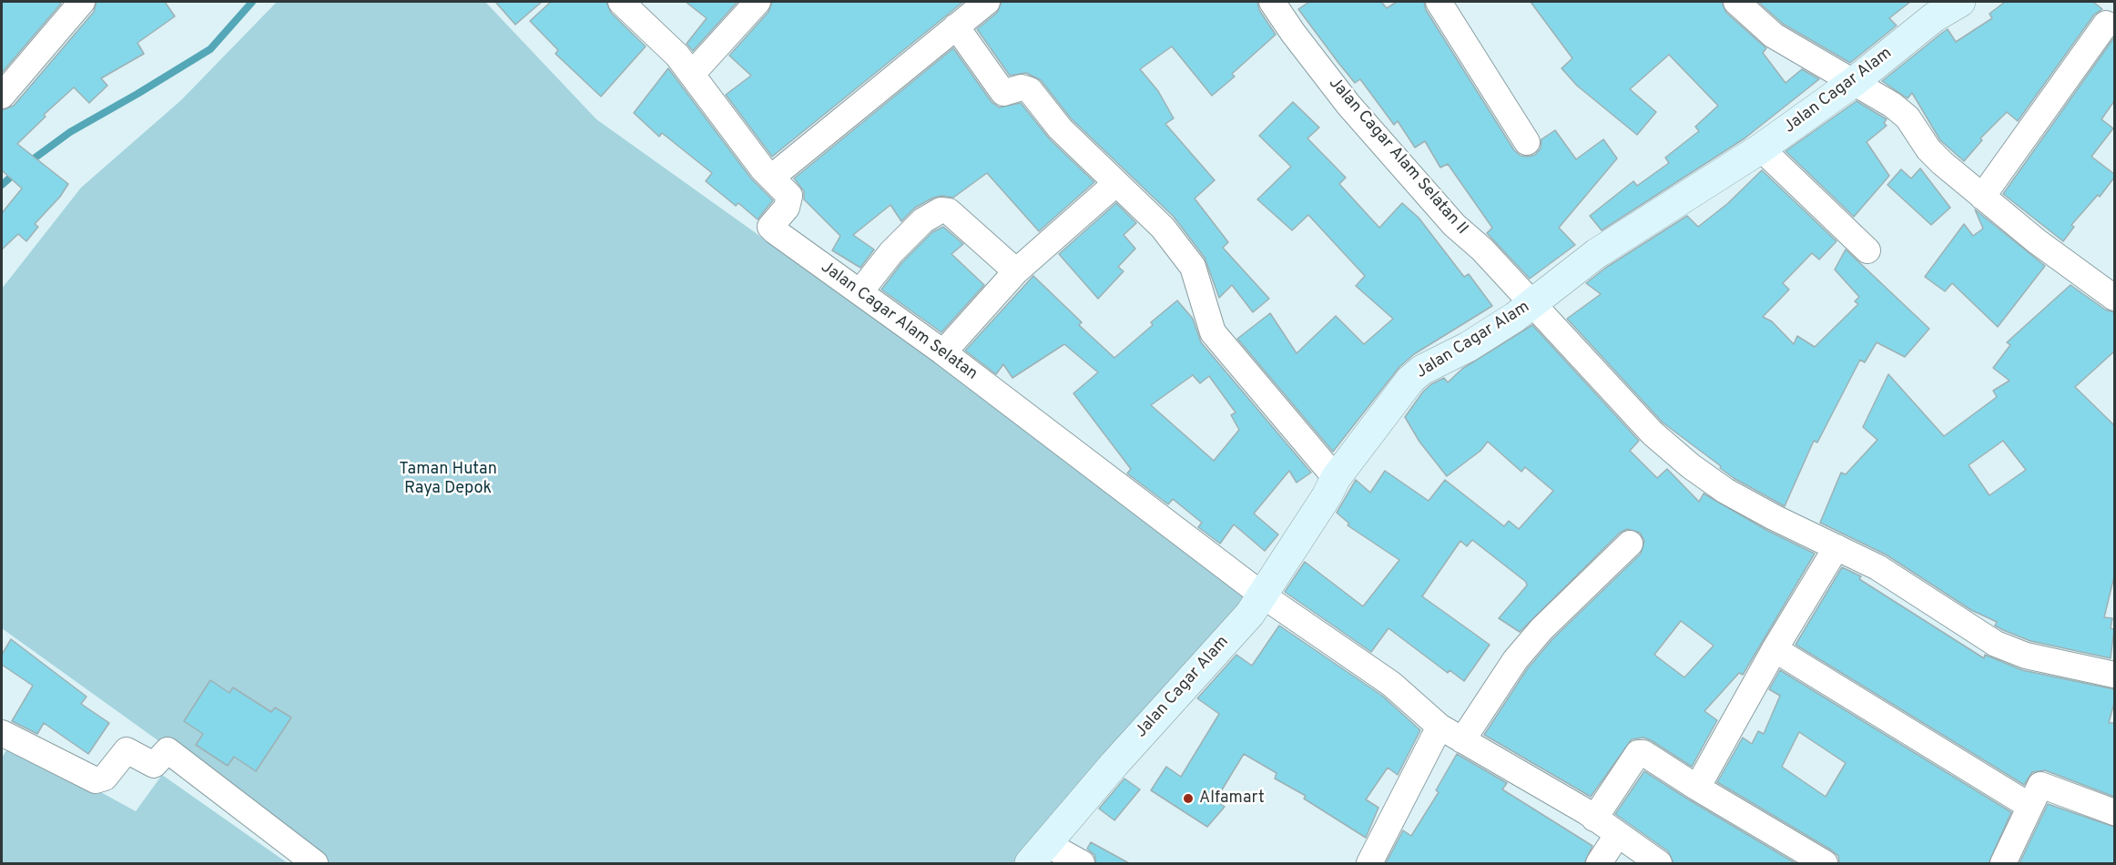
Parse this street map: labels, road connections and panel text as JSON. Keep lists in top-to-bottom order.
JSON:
{
  "streets": {
    "street": ["Jalan Cagar Alam", "Jalan Cagar Alam Selatan II", "Jalan Cagar Alam Selatan"]
  },
  "crossings": [
    ["Jalan Cagar Alam", "Jalan Cagar Alam Selatan II"],
    ["Jalan Cagar Alam", "Jalan Cagar Alam Selatan"]
  ],
  "parks": ["Taman Hutan Raya Depok"],
  "places": ["Alfamart"]
}
